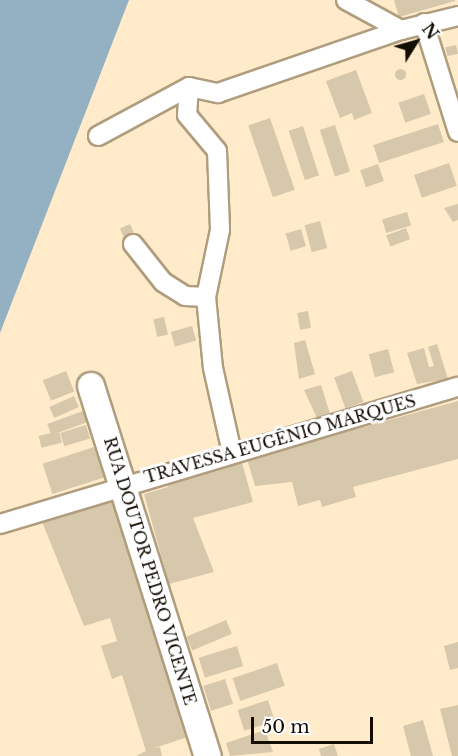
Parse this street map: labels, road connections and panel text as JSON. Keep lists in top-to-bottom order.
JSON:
{
  "streets": {
    "street": ["TRAVESSA EUGÊNIO MARQUES", "RUA DOUTOR PEDRO VICENTE"]
  },
  "crossings": [
    ["TRAVESSA EUGÊNIO MARQUES", "RUA DOUTOR PEDRO VICENTE"]
  ],
  "scale_bar": "50 m",
  "north": "top right"
}
